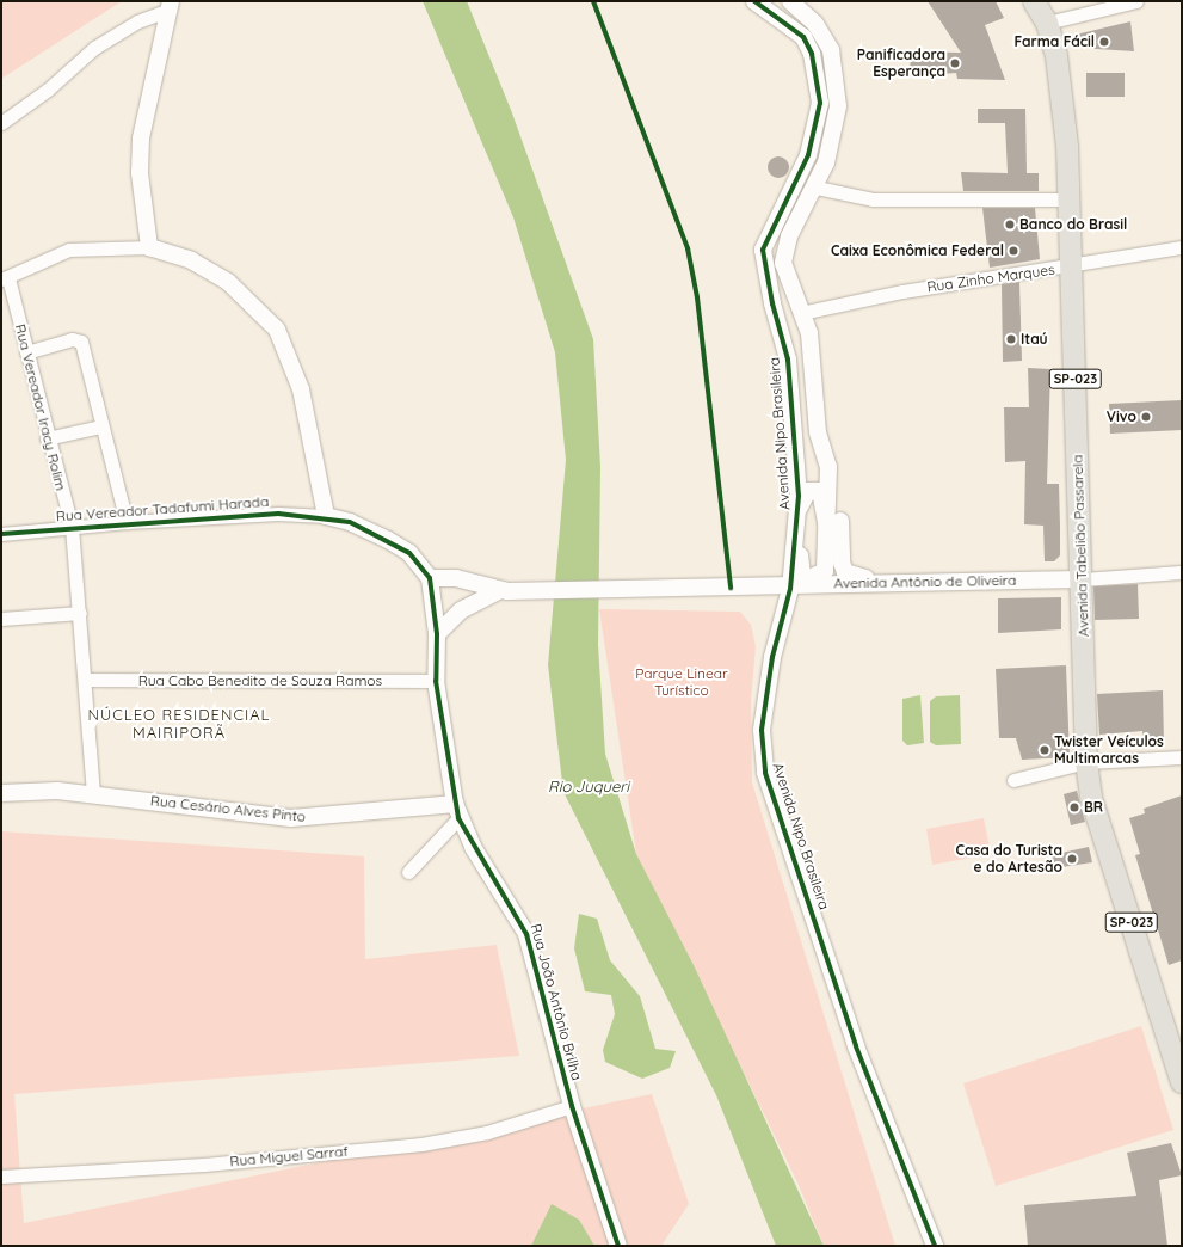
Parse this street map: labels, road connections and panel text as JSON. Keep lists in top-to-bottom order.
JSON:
{
  "streets": {
    "main road": ["SP-023", "Avenida Tabelião Passarela"],
    "street": [
      "Rua Zinho Marques",
      "Rua Vereador Iracy Rolim",
      "Avenida Nipo Brasileira",
      "Rua Vereador Tadafumi Harada",
      "Avenida Antônio de Oliveira",
      "Rua Cabo Benedito de Souza Ramos",
      "Rua Cesário Alves Pinto",
      "Rua João Antônio Brilha",
      "Rua Miguel Sarraf"
    ]
  },
  "crossings": [
    ["Rua Zinho Marques", "Avenida Tabelião Passarela"],
    ["Rua Vereador Iracy Rolim", "Rua Vereador Tadafumi Harada"],
    ["Rua Vereador Iracy Rolim", "Rua Cabo Benedito de Souza Ramos"],
    ["Rua Vereador Iracy Rolim", "Rua Cesário Alves Pinto"],
    ["Avenida Nipo Brasileira", "Avenida Antônio de Oliveira"],
    ["Avenida Tabelião Passarela", "Avenida Antônio de Oliveira"],
    ["Avenida Antônio de Oliveira", "Rua João Antônio Brilha"],
    ["Rua Cabo Benedito de Souza Ramos", "Rua João Antônio Brilha"],
    ["Rua Cesário Alves Pinto", "Rua João Antônio Brilha"],
    ["Rua João Antônio Brilha", "Rua Miguel Sarraf"]
  ],
  "districts": ["NÚCLEO RESIDENCIAL MAIRIPORÃ"],
  "water": ["Rio Juqueri"],
  "parks": ["Parque Linear Turístico"],
  "places": [
    "Farma Fácil",
    "Panificadora Esperança",
    "Banco do Brasil",
    "Caixa Econômica Federal",
    "Itaú",
    "Vivo",
    "Twister Veículos Multimarcas",
    "BR",
    "Casa do Turista e do Artesão"
  ]
}
